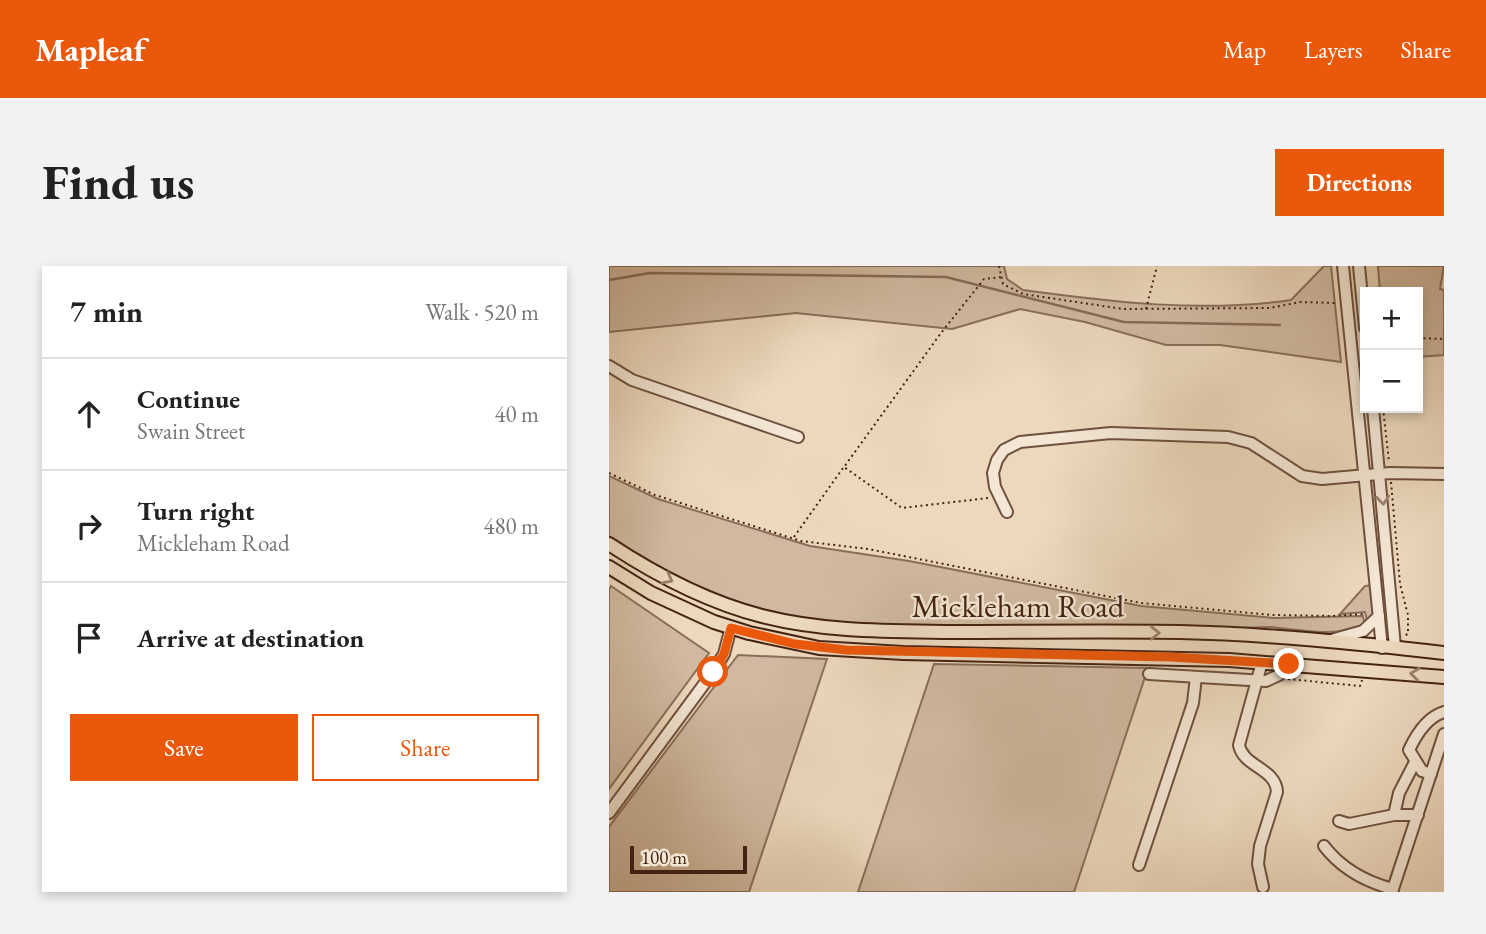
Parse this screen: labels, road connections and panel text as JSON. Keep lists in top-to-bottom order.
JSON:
{
  "streets": {
    "main road": ["Mickleham Road"]
  },
  "scale_bar": "100 m",
  "page": {
    "header": "Mapleaf",
    "nav": ["Map", "Layers", "Share"],
    "buttons": [
      "Directions",
      ["Save", "Share"]
    ],
    "title": "Find us",
    "heading": ["7 min", "Walk · 520 m"],
    "map_buttons": ["+", "−"],
    "list": [
      ["Continue", "Swain Street", "40 m"],
      ["Turn right", "Mickleham Road", "480 m"],
      "Arrive at destination"
    ],
    "scale": "100 m"
  }
}
